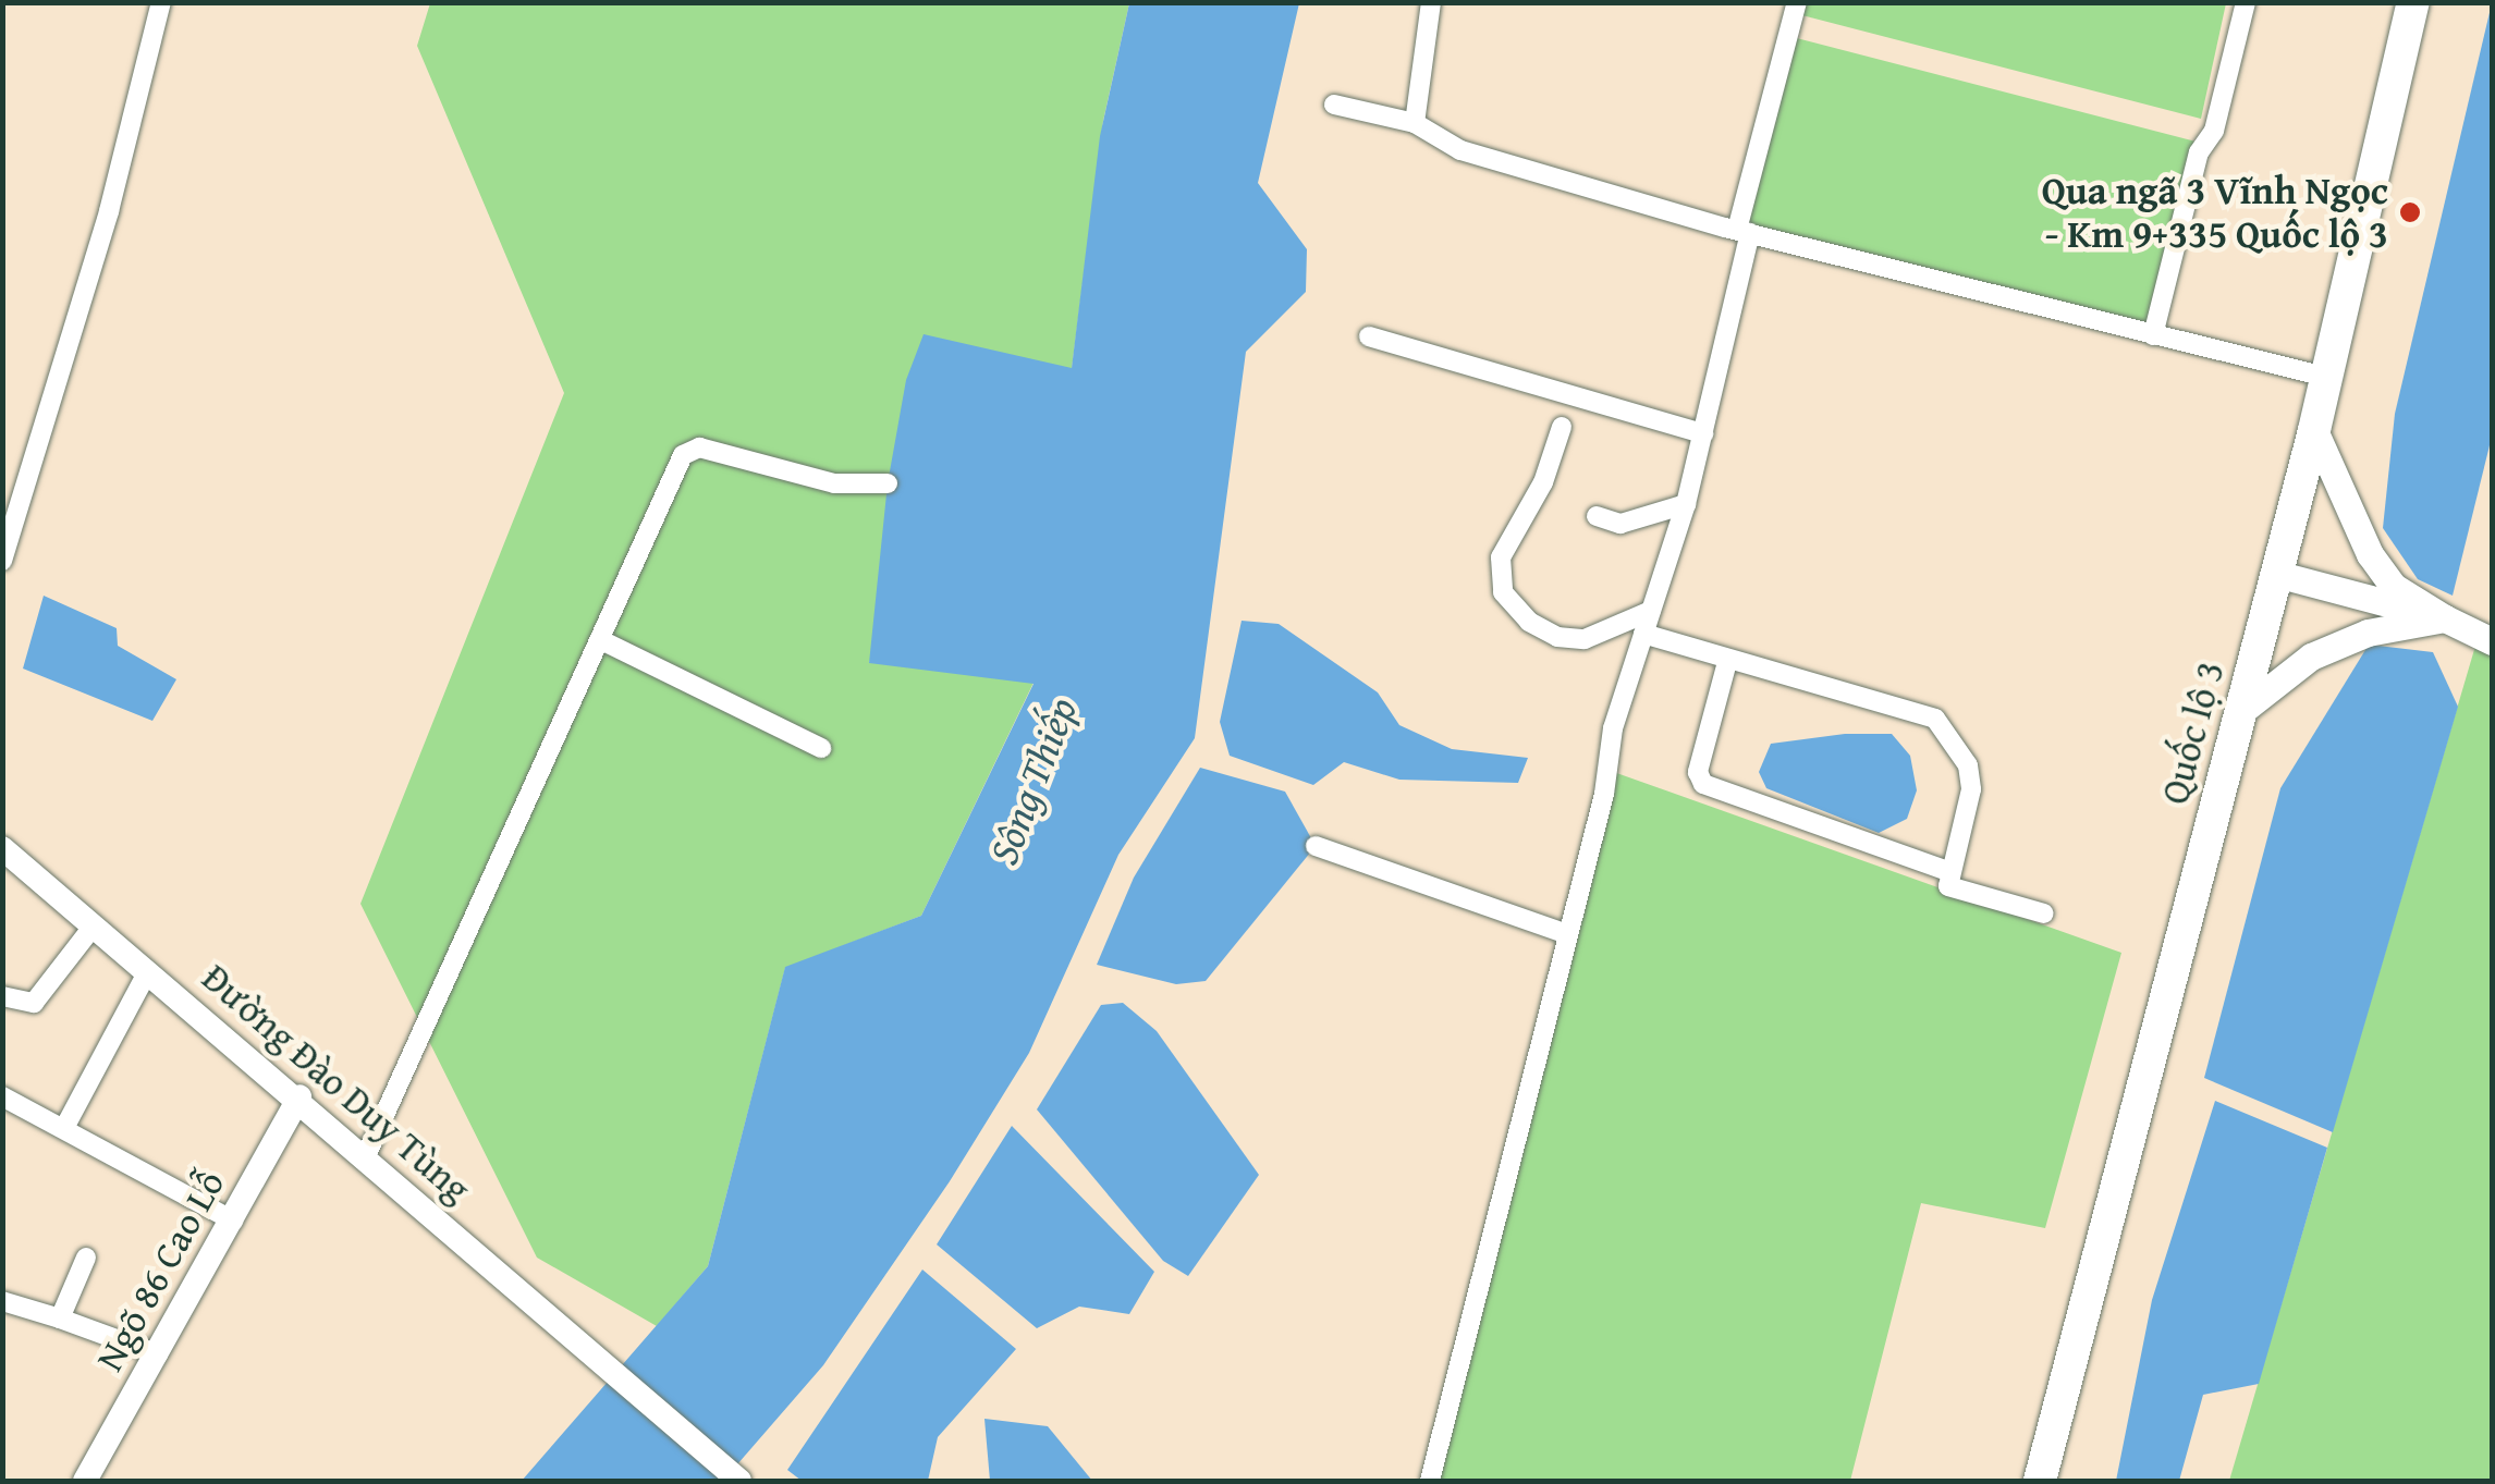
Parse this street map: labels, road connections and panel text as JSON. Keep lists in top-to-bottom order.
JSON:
{
  "streets": {
    "highway": ["Quốc lộ 3"],
    "street": ["Đường Đào Duy Tùng", "Ngõ 86 Cao Lỗ"]
  },
  "crossings": [
    ["Đường Đào Duy Tùng", "Ngõ 86 Cao Lỗ"]
  ],
  "water": ["Sông Thiếp"],
  "places": ["Qua ngã 3 Vĩnh Ngọc - Km 9+335 Quốc lộ 3"]
}
